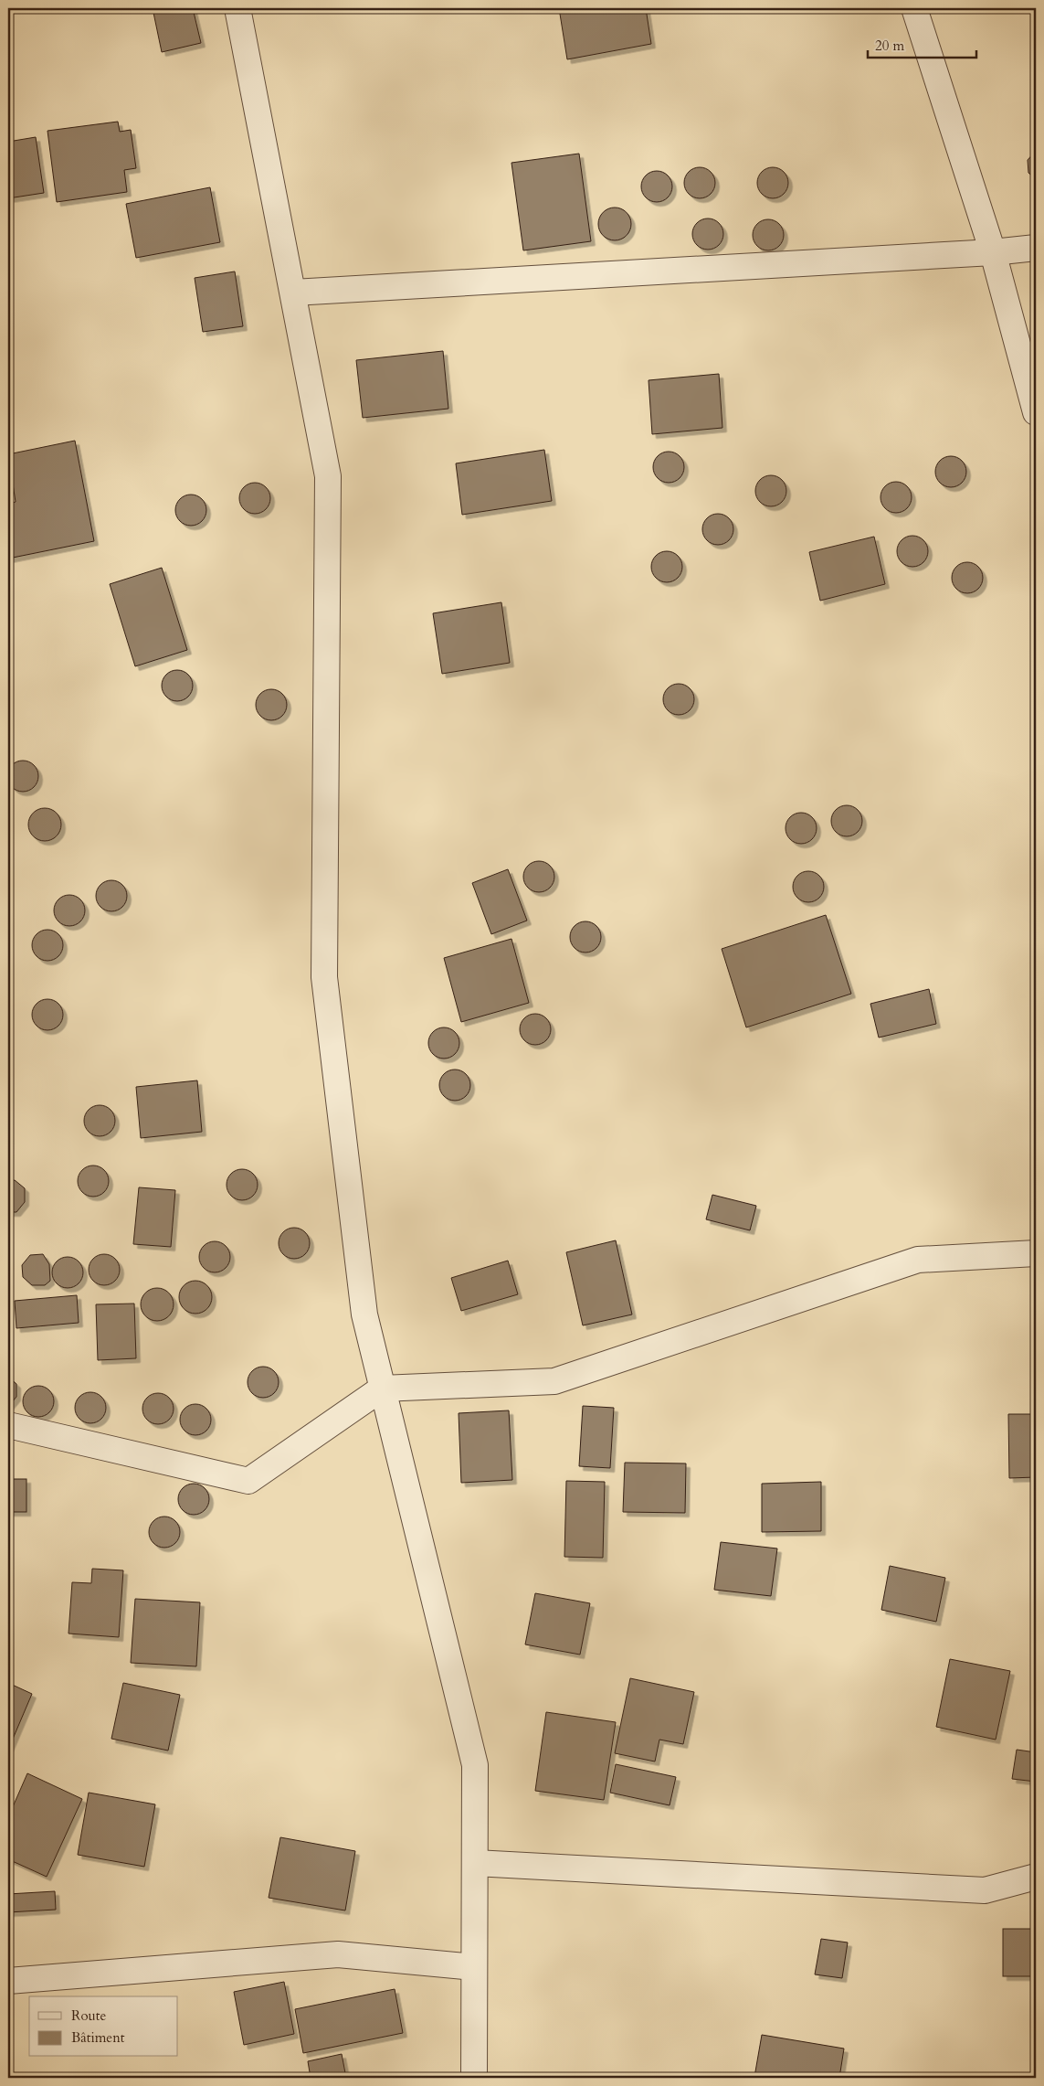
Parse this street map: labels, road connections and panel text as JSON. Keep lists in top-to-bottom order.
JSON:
{
  "legend": ["Route", "Bâtiment"],
  "scale_bar": "20 m"
}
